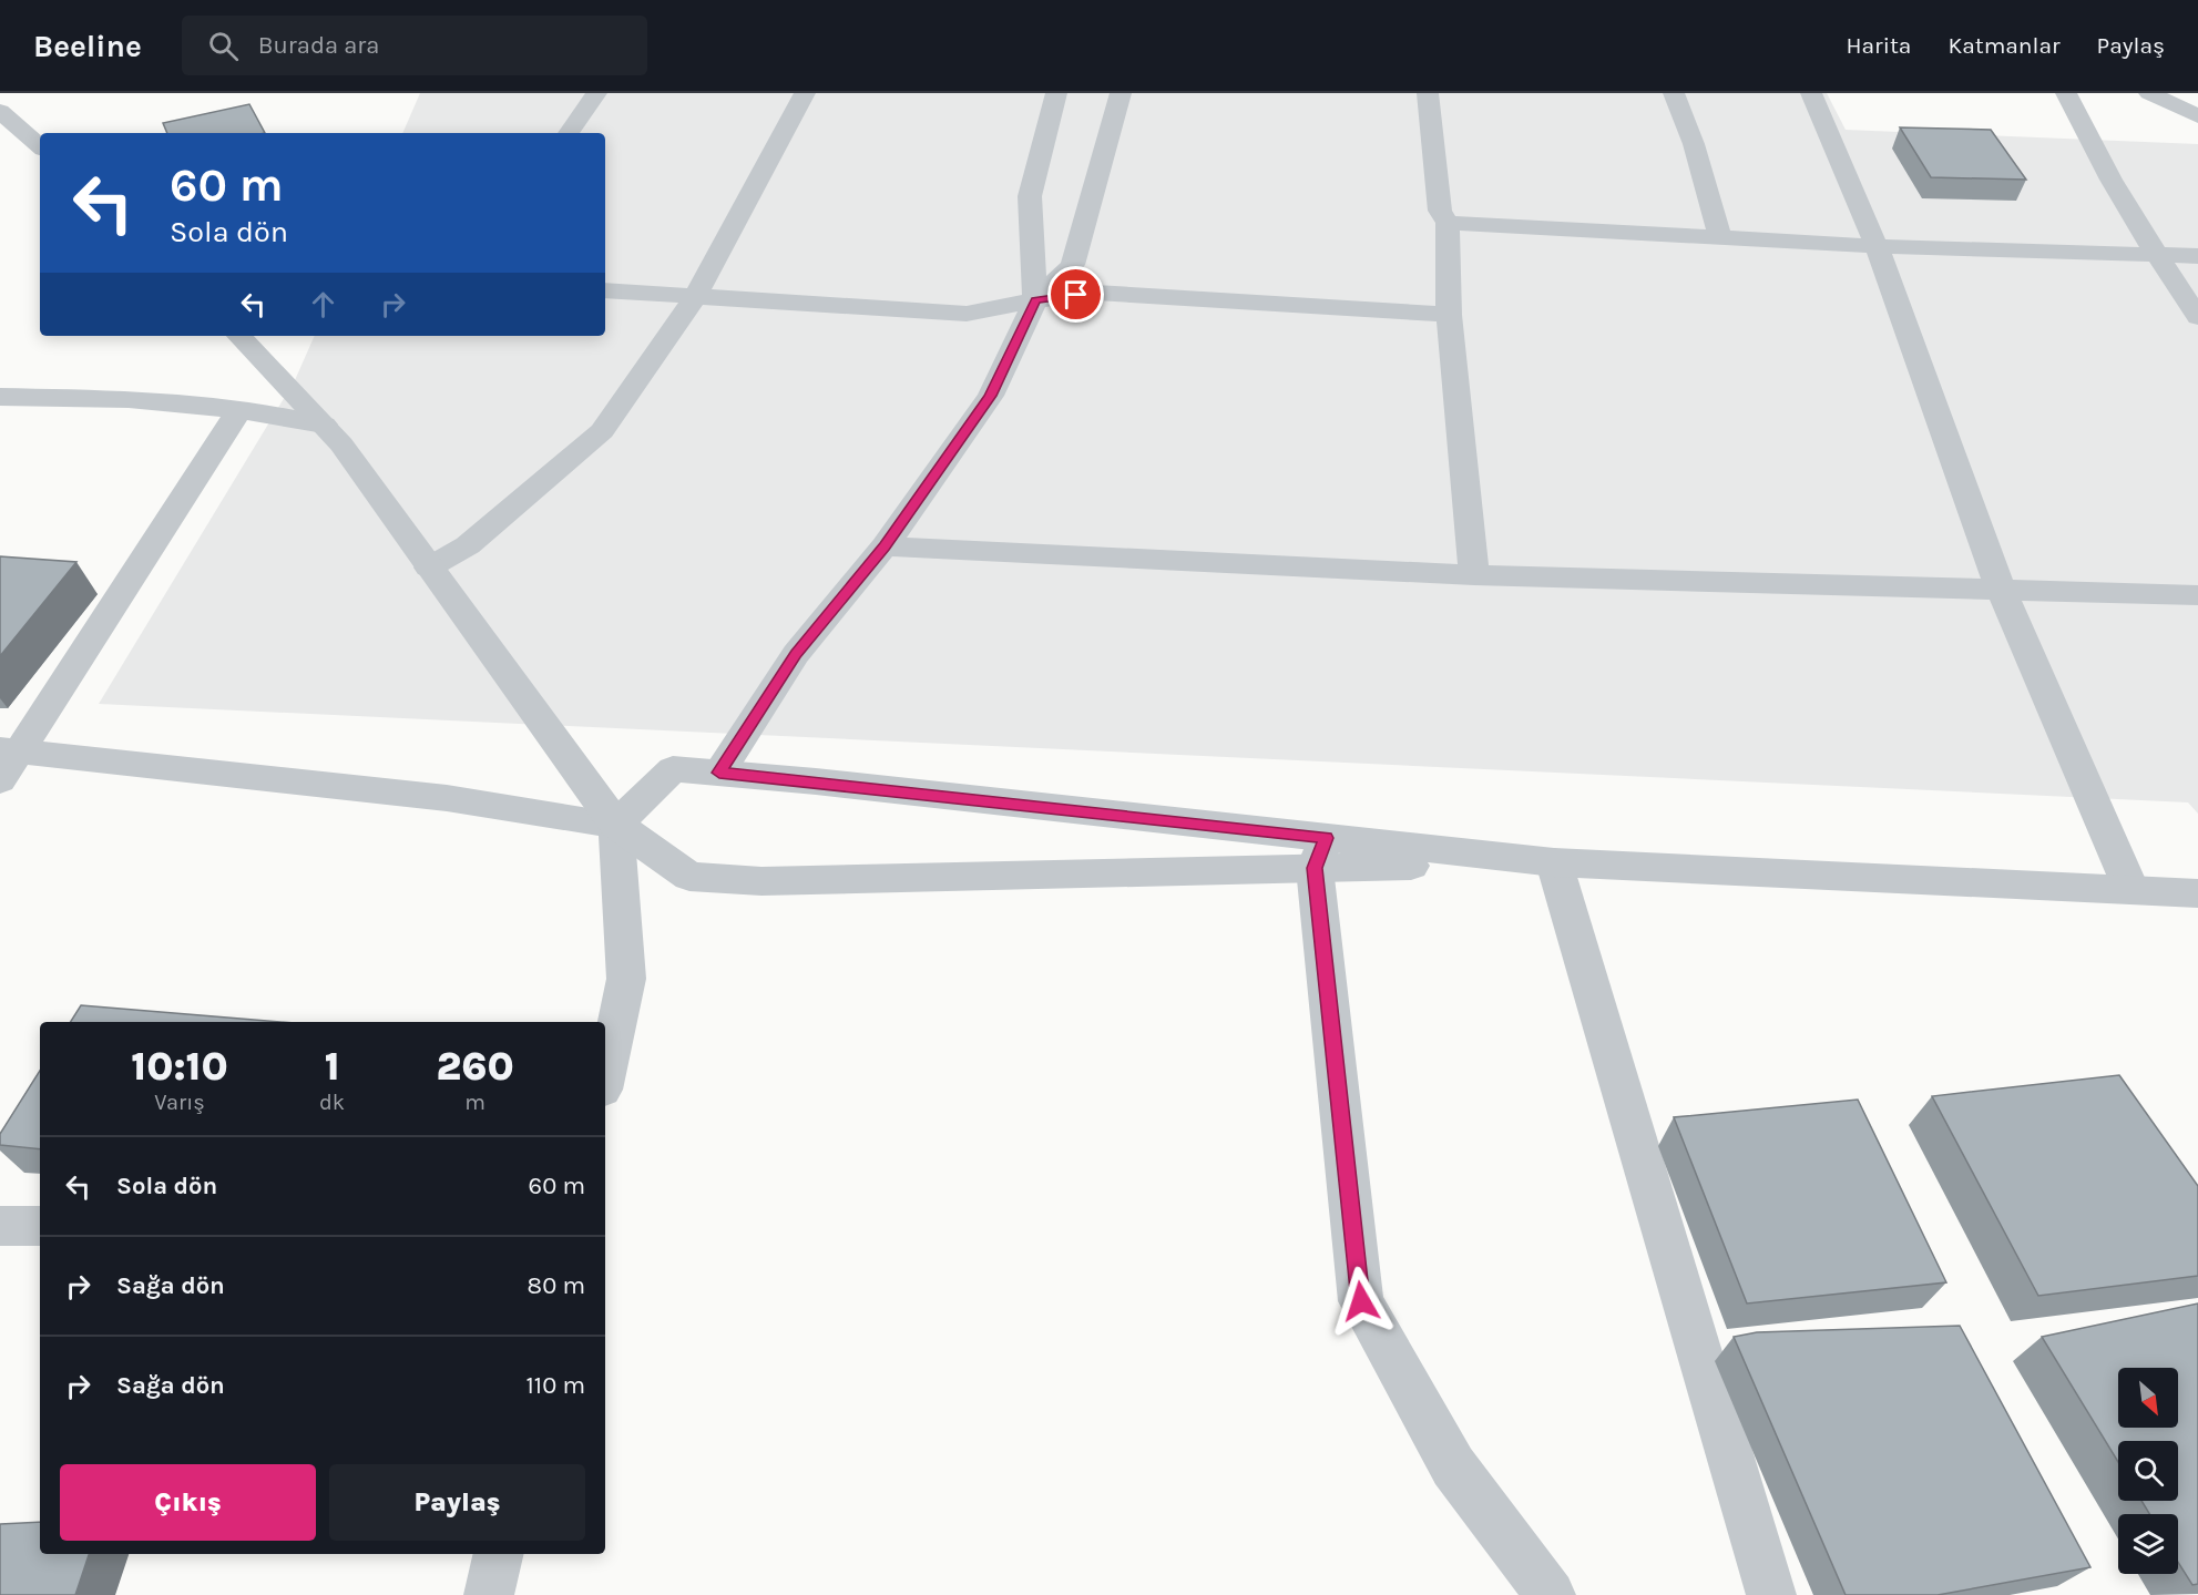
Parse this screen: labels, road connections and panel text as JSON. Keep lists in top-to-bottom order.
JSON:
{
  "north": "bottom right",
  "page": {
    "header": "Beeline",
    "search": "Burada ara",
    "nav": ["Harita", "Katmanlar", "Paylaş"],
    "turn": ["60 m", "Sola dön"],
    "eta": [
      "10:10",
      "Varış",
      "1",
      "dk",
      "260",
      "m"
    ],
    "list": [
      {
        "name": "Sola dön",
        "value": "60 m"
      },
      {
        "name": "Sağa dön",
        "value": "80 m"
      },
      {
        "name": "Sağa dön",
        "value": "110 m"
      }
    ],
    "buttons": ["Çıkış", "Paylaş"]
  }
}
